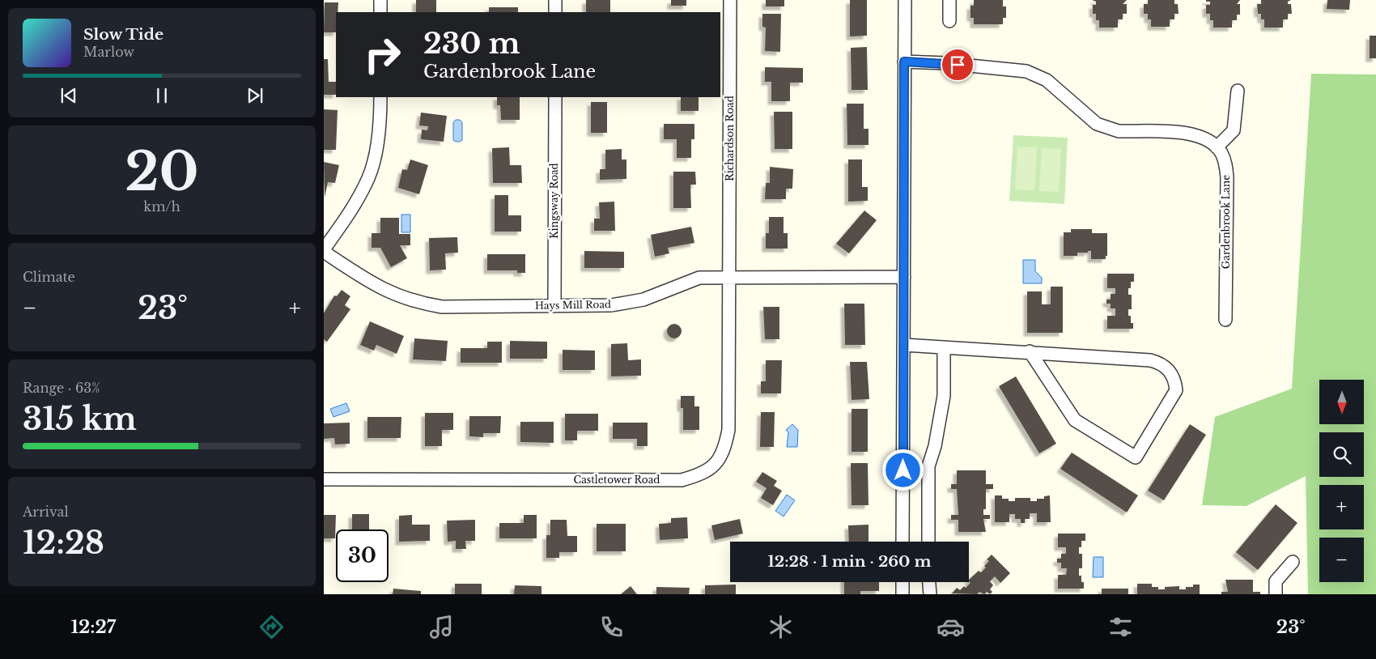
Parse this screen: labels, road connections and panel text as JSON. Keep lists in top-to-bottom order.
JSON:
{
  "streets": {
    "street": [
      "Richardson Road",
      "Kingsway Road",
      "Gardenbrook Lane",
      "Hays Mill Road",
      "Castletower Road"
    ]
  },
  "crossings": [
    ["Richardson Road", "Hays Mill Road"],
    ["Richardson Road", "Castletower Road"],
    ["Kingsway Road", "Hays Mill Road"],
    ["Hays Mill Road", "Castletower Road"]
  ],
  "north": "bottom",
  "page": {
    "turn": ["230 m", "Gardenbrook Lane"],
    "song": ["Slow Tide", "Marlow"],
    "tile": [
      ["20", "km/h"],
      "Climate",
      ["Range · 63%", "315 km"],
      ["Arrival", "12:28"]
    ],
    "heat": ["−", "23°", "+"],
    "map_buttons": ["+", "−"],
    "limit": "30",
    "trip": "12:28 · 1 min · 260 m",
    "tabs": ["12:27", "23°"]
  }
}
